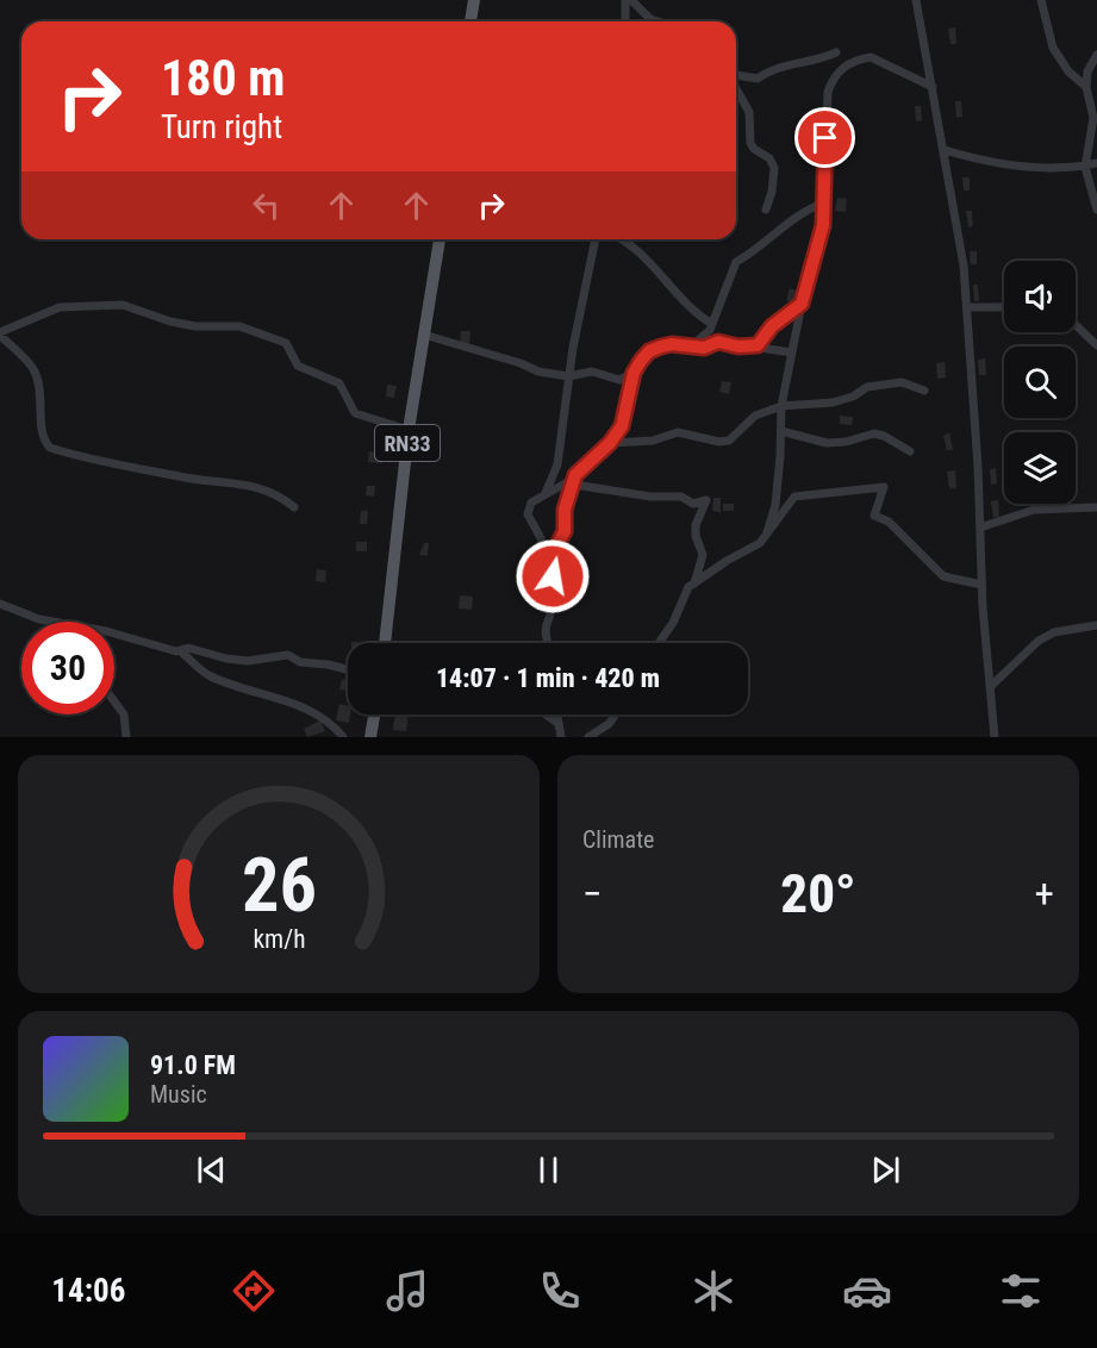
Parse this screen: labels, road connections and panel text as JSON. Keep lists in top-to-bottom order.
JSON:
{
  "streets": {
    "main road": ["RN33"]
  },
  "page": {
    "turn": ["180 m", "Turn right"],
    "limit": "30",
    "trip": "14:07 · 1 min · 420 m",
    "tile": "Climate",
    "heat": ["−", "20°", "+"],
    "song": ["91.0 FM", "Music"],
    "tabs": "14:06",
    "gauge": ["26", "km/h"]
  }
}
